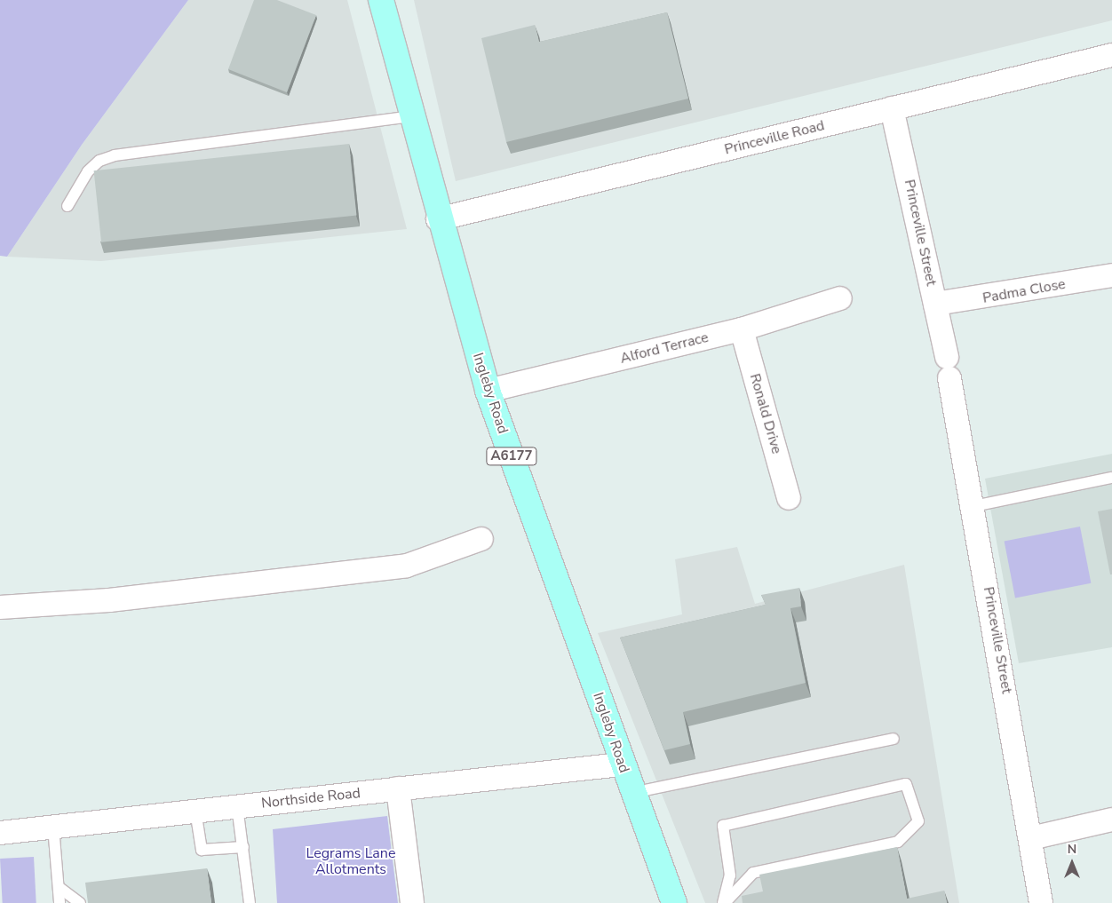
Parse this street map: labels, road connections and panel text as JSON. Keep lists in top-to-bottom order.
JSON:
{
  "streets": {
    "main road": ["Ingleby Road", "A6177"],
    "street": [
      "Princeville Road",
      "Princeville Street",
      "Padma Close",
      "Alford Terrace",
      "Ronald Drive",
      "Northside Road"
    ]
  },
  "crossings": [
    ["Princeville Road", "Princeville Street"],
    ["Princeville Road", "Ingleby Road"],
    ["Princeville Street", "Padma Close"],
    ["Alford Terrace", "Ingleby Road"],
    ["Alford Terrace", "Ronald Drive"],
    ["Ingleby Road", "Northside Road"]
  ],
  "parks": ["Legrams Lane Allotments"],
  "north": "top"
}
